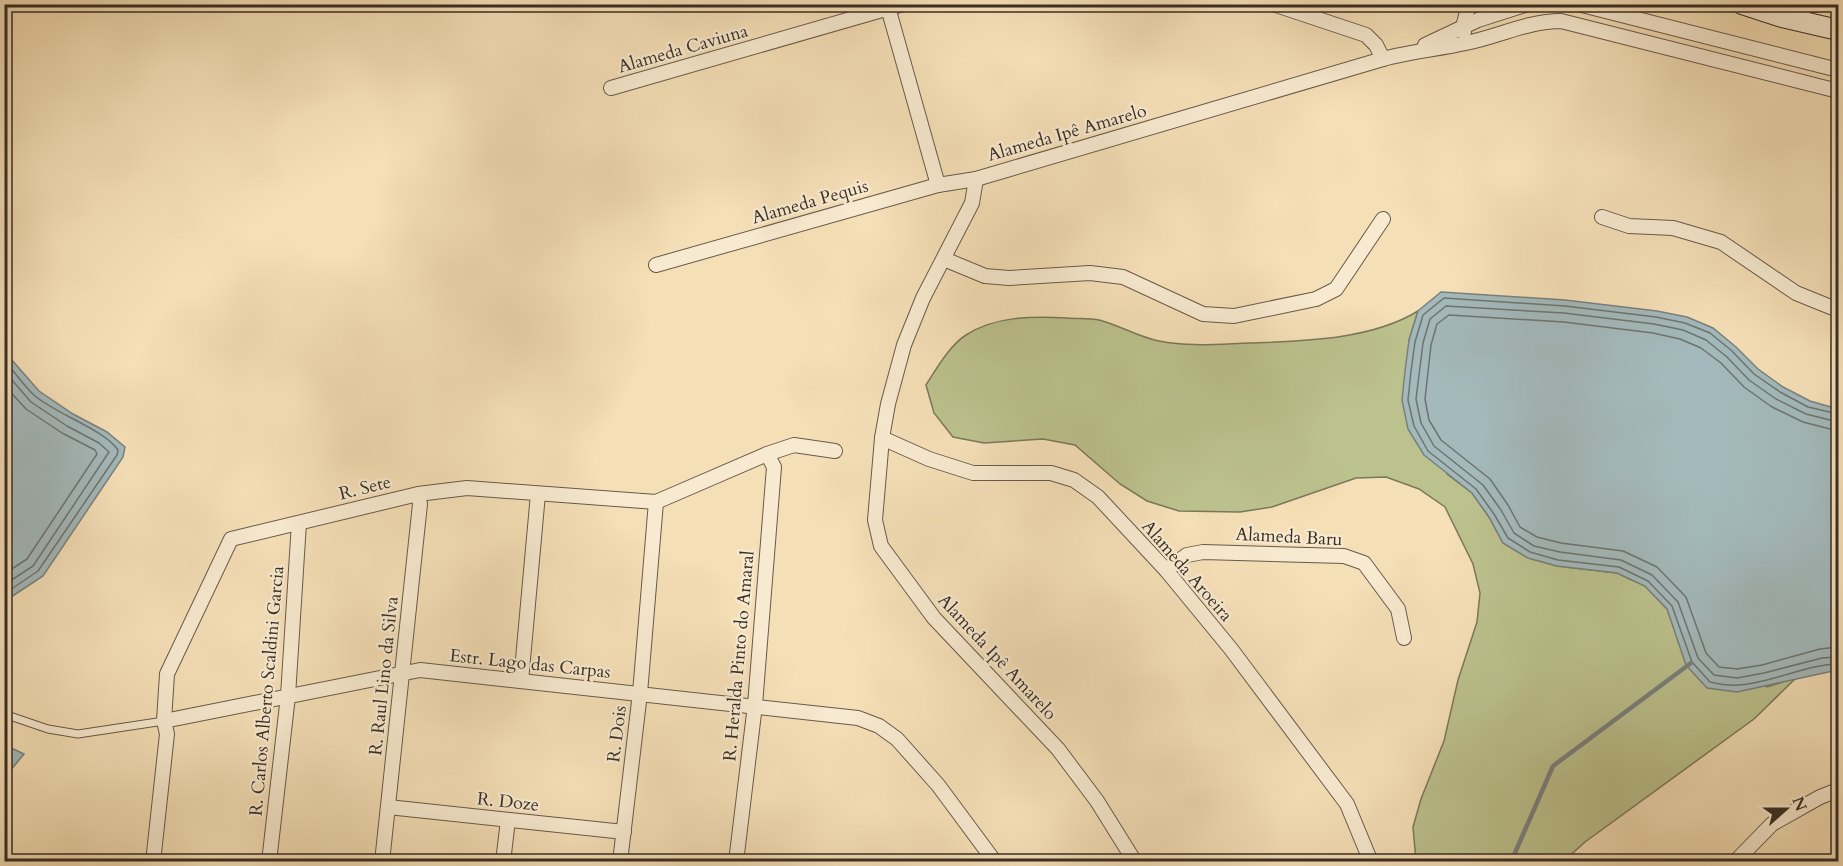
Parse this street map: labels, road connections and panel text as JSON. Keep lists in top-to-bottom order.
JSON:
{
  "streets": {
    "street": [
      "Alameda Caviuna",
      "Alameda Ipê Amarelo",
      "Alameda Pequis",
      "R. Sete",
      "Alameda Baru",
      "Alameda Aroeira",
      "R. Heralda Pinto do Amaral",
      "Estr. Lago das Carpas",
      "R. Raul Lino da Silva",
      "R. Carlos Alberto Scaldini Garcia",
      "R. Dois",
      "R. Doze"
    ]
  },
  "crossings": [
    ["Alameda Ipê Amarelo", "Alameda Pequis"],
    ["Alameda Ipê Amarelo", "Alameda Aroeira"],
    ["R. Sete", "R. Heralda Pinto do Amaral"],
    ["R. Sete", "Estr. Lago das Carpas"],
    ["R. Sete", "R. Raul Lino da Silva"],
    ["R. Sete", "R. Carlos Alberto Scaldini Garcia"],
    ["R. Sete", "R. Dois"],
    ["Alameda Baru", "Alameda Aroeira"],
    ["R. Heralda Pinto do Amaral", "Estr. Lago das Carpas"],
    ["Estr. Lago das Carpas", "R. Raul Lino da Silva"],
    ["Estr. Lago das Carpas", "R. Carlos Alberto Scaldini Garcia"],
    ["Estr. Lago das Carpas", "R. Dois"],
    ["R. Raul Lino da Silva", "R. Doze"],
    ["R. Dois", "R. Doze"]
  ],
  "north": "right"
}
